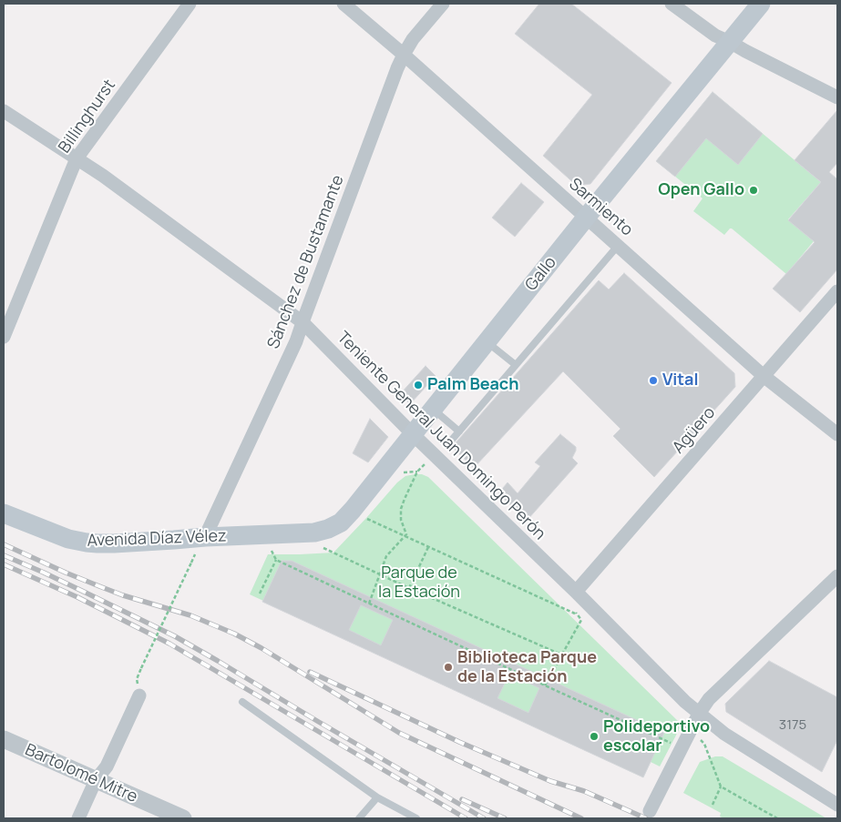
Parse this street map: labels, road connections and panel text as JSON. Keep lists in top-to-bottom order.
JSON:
{
  "streets": {
    "main road": ["Gallo", "Avenida Díaz Vélez"],
    "street": [
      "Billinghurst",
      "Sarmiento",
      "Sánchez de Bustamante",
      "Agüero",
      "Teniente General Juan Domingo Perón",
      "Bartolomé Mitre"
    ]
  },
  "crossings": [
    ["Billinghurst", "Teniente General Juan Domingo Perón"],
    ["Sarmiento", "Sánchez de Bustamante"],
    ["Sarmiento", "Gallo"],
    ["Sarmiento", "Agüero"],
    ["Sánchez de Bustamante", "Teniente General Juan Domingo Perón"],
    ["Sánchez de Bustamante", "Avenida Díaz Vélez"],
    ["Gallo", "Teniente General Juan Domingo Perón"],
    ["Gallo", "Avenida Díaz Vélez"],
    ["Agüero", "Teniente General Juan Domingo Perón"]
  ],
  "parks": ["Parque de la Estación"],
  "places": [
    "Open Gallo",
    "Vital",
    "Palm Beach",
    "Biblioteca Parque de la Estación",
    "Polideportivo escolar"
  ],
  "house_numbers": ["3175"]
}
